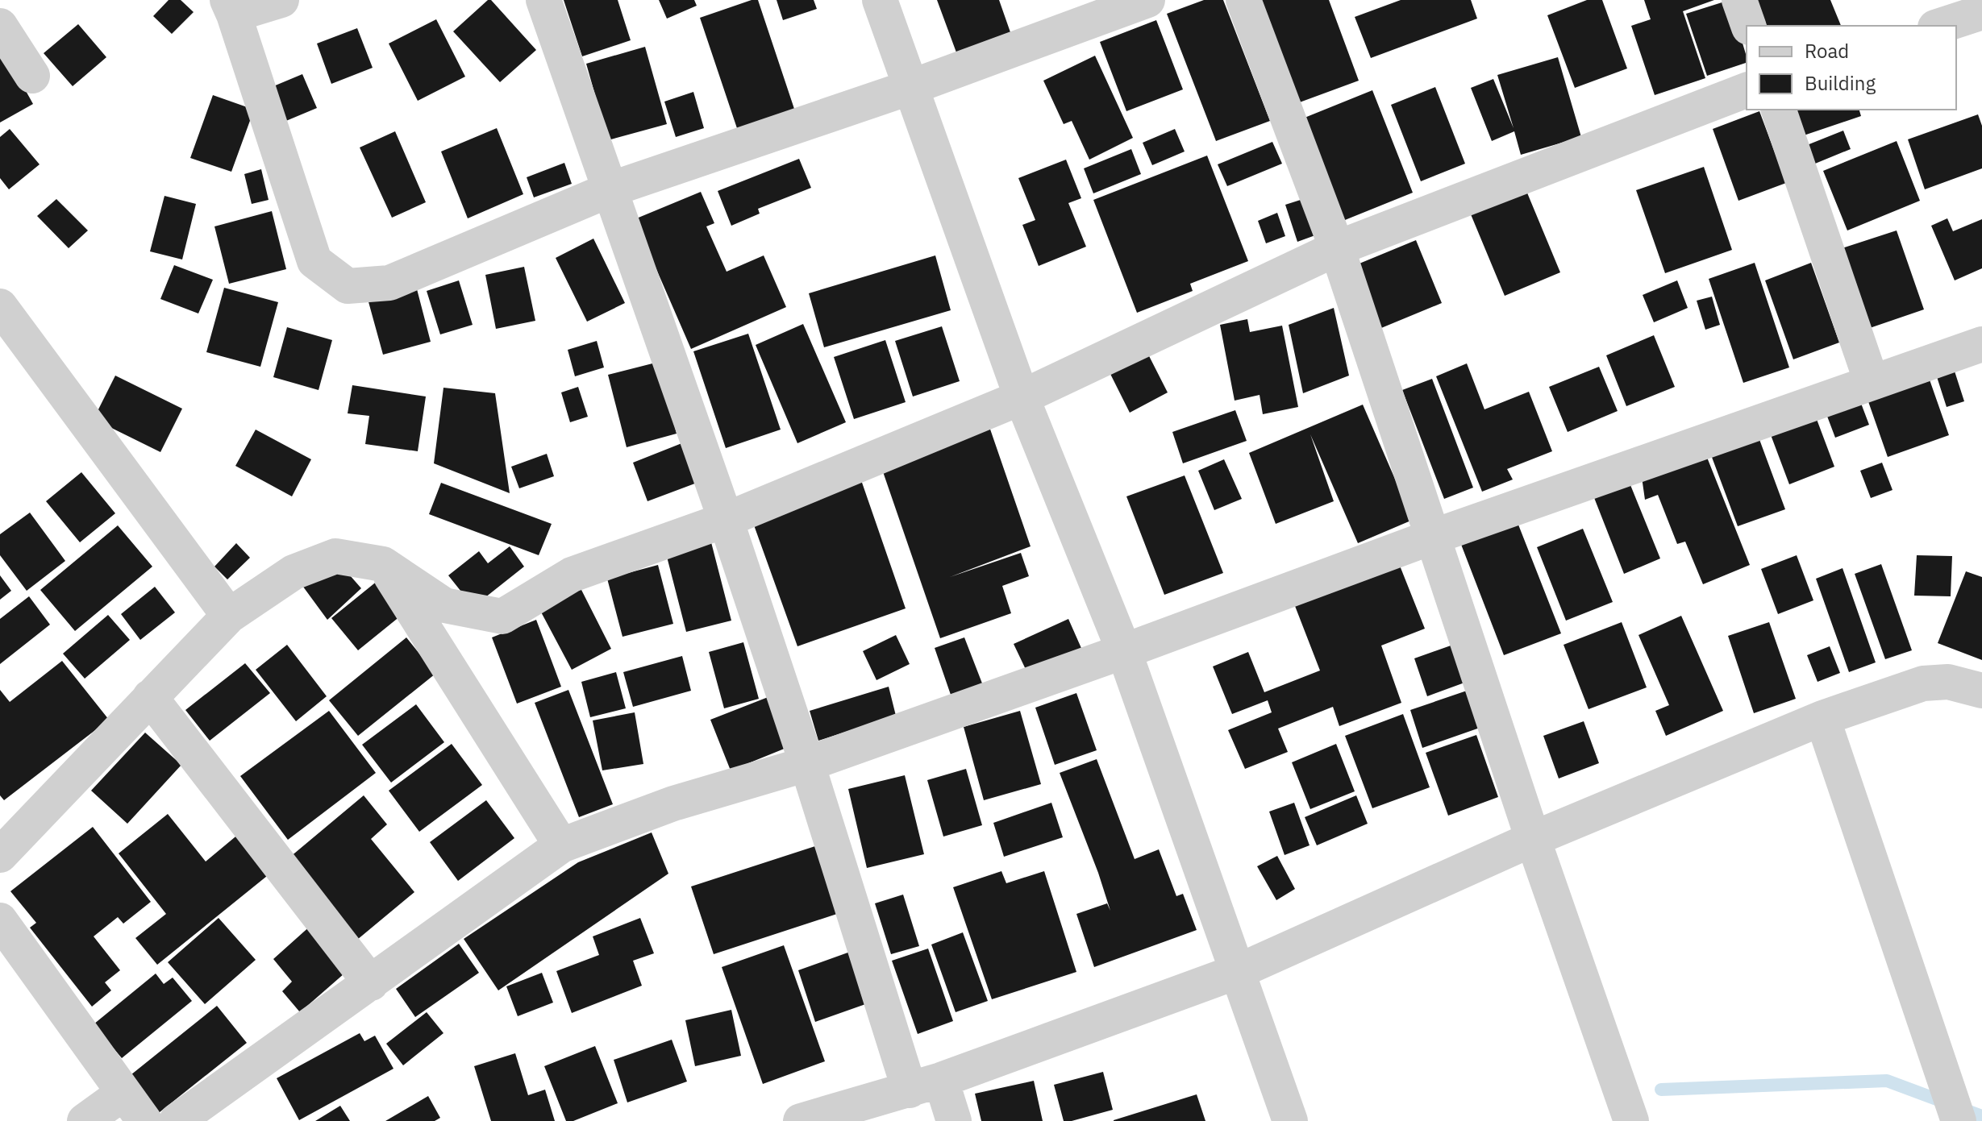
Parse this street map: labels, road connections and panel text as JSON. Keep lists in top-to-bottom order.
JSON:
{
  "legend": ["Road", "Building"]
}
